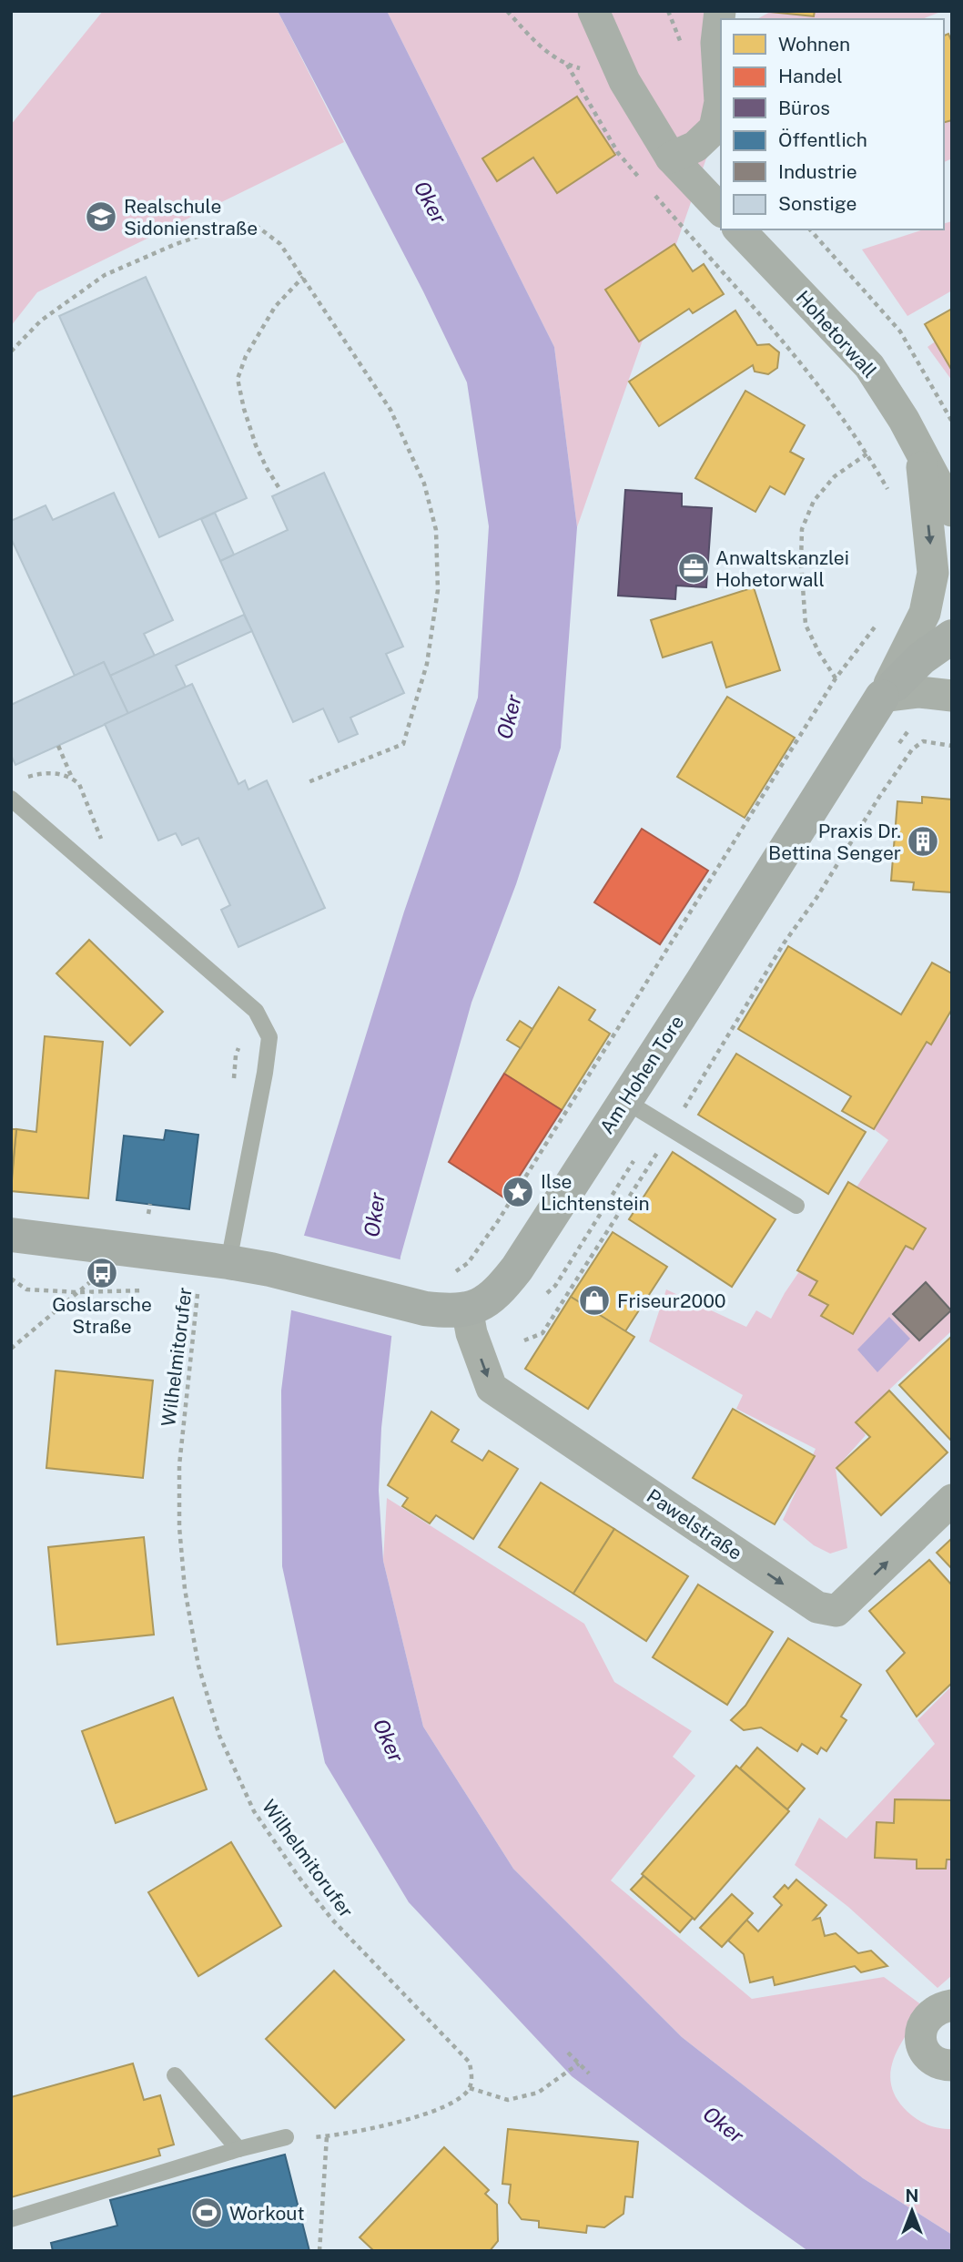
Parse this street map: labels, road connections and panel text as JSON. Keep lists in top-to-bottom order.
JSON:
{
  "streets": {
    "street": ["Hohetorwall", "Am Hohen Tore", "Pawelstraße"],
    "path": ["Wilhelmitorufer"]
  },
  "crossings": [
    ["Hohetorwall", "Am Hohen Tore"],
    ["Am Hohen Tore", "Wilhelmitorufer"],
    ["Am Hohen Tore", "Pawelstraße"]
  ],
  "one_way": ["Hohetorwall"],
  "water": ["Oker"],
  "places": {
    "school or university": ["Realschule Sidonienstraße"],
    "office": ["Anwaltskanzlei Hohetorwall"],
    "building": ["Praxis Dr. Bettina Senger"],
    "place": ["Ilse Lichtenstein"],
    "bus stop": ["Goslarsche Straße"],
    "shop": ["Friseur2000"],
    "sports": ["Workout"]
  },
  "legend": [
    "Wohnen",
    "Handel",
    "Büros",
    "Öffentlich",
    "Industrie",
    "Sonstige"
  ],
  "north": "top"
}
